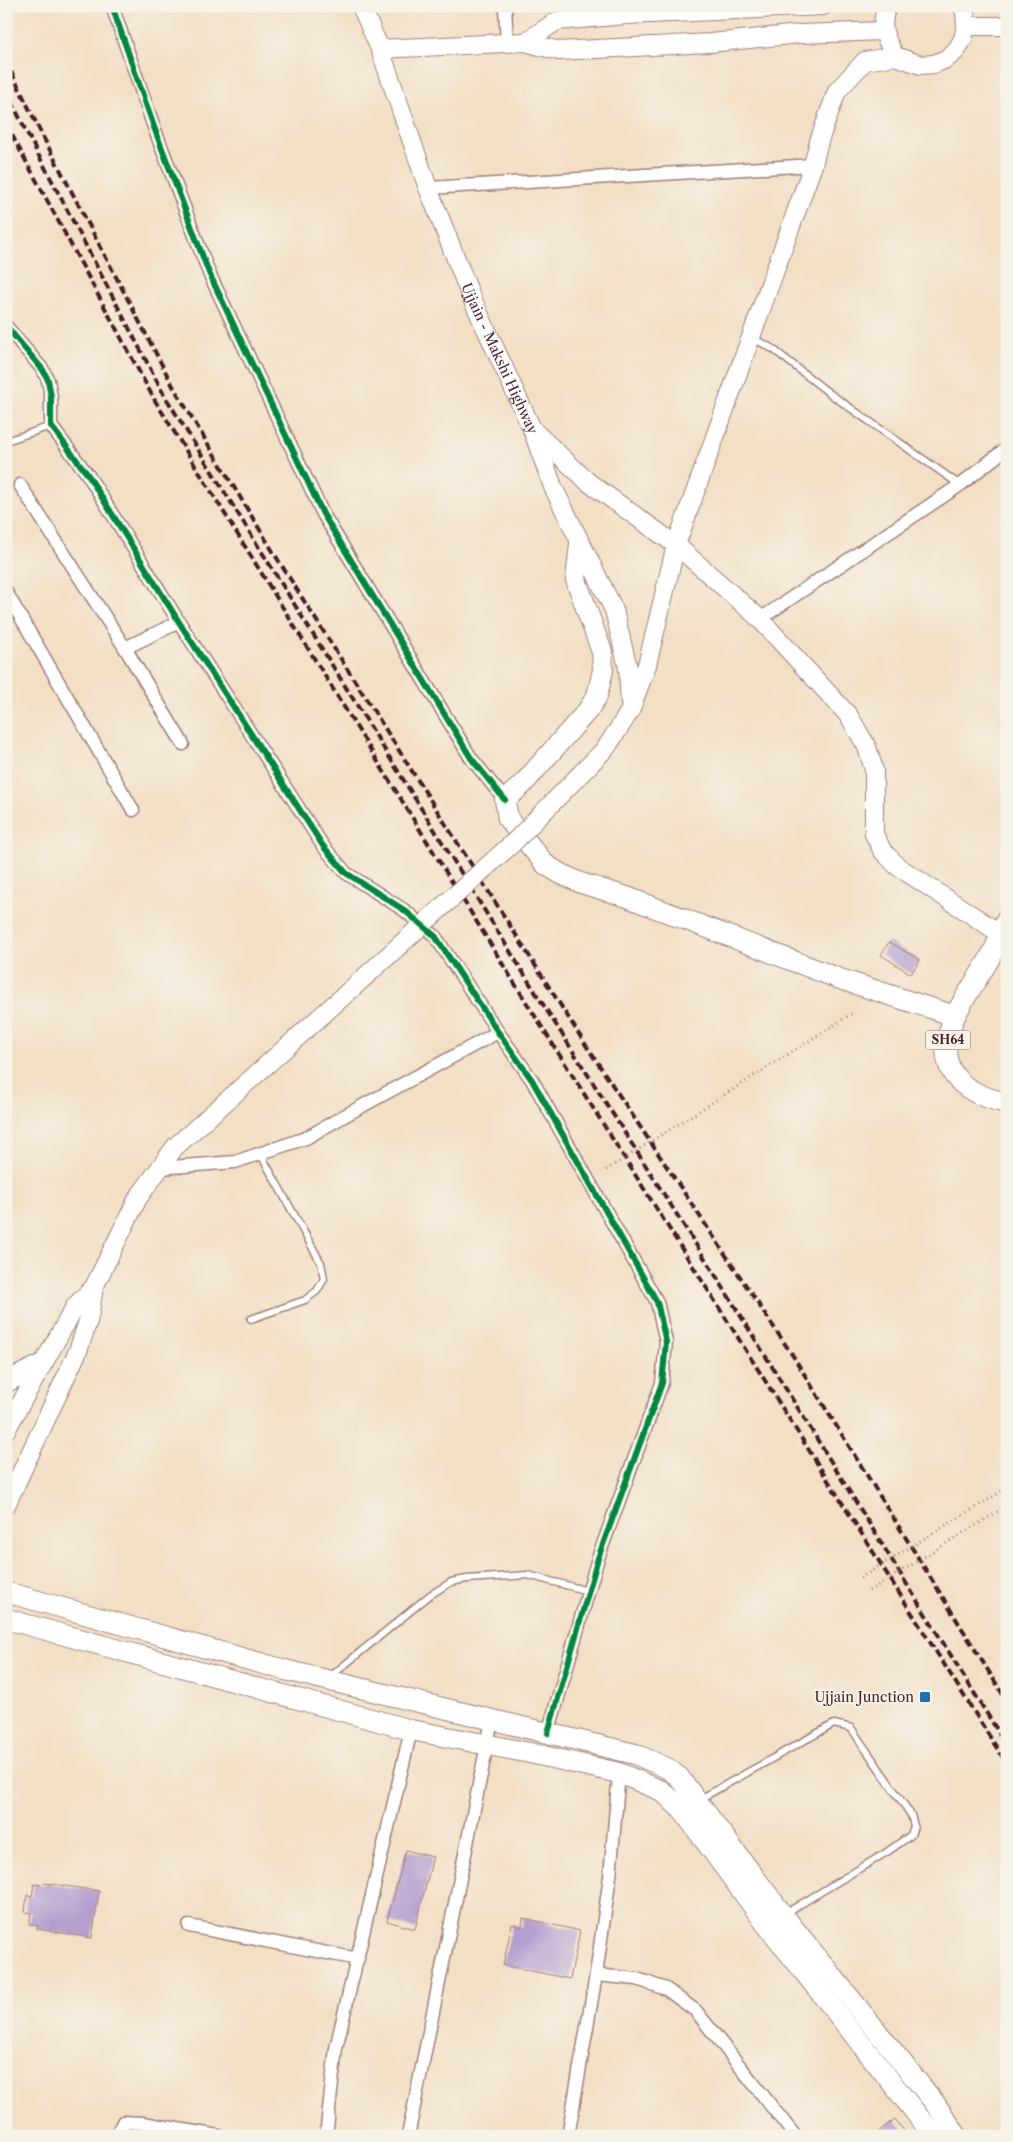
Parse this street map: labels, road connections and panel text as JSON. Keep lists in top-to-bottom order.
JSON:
{
  "streets": {
    "main road": ["SH64"],
    "street": ["Ujjain - Makshi Highway"]
  },
  "places": {
    "transit": ["Ujjain Junction"]
  }
}
